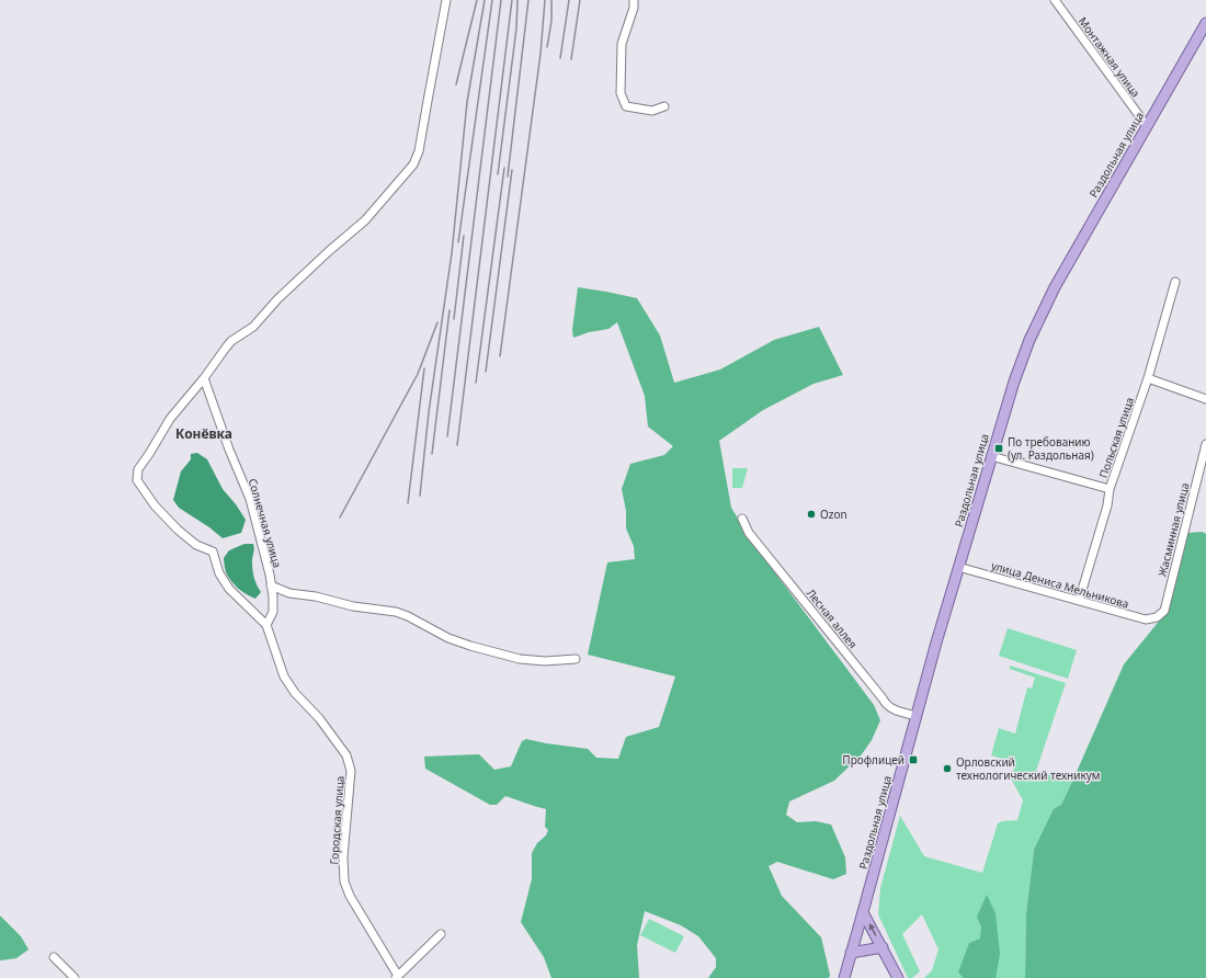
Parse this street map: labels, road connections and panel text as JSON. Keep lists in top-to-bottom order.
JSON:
{
  "streets": {
    "main road": ["Раздольная улица"],
    "street": [
      "Монтажная улица",
      "Польская улица",
      "Солнечная улица",
      "Жасминная улица",
      "улица Дениса Мельникова",
      "Лесная аллея",
      "Городская улица"
    ]
  },
  "crossings": [
    ["Монтажная улица", "Раздольная улица"],
    ["Раздольная улица", "улица Дениса Мельникова"],
    ["Раздольная улица", "Лесная аллея"],
    ["Польская улица", "улица Дениса Мельникова"],
    ["Солнечная улица", "Городская улица"],
    ["Жасминная улица", "улица Дениса Мельникова"]
  ],
  "districts": ["Конёвка"],
  "places": {
    "transit": ["По требованию (ул. Раздольная)", "Профлицей"],
    "other": ["Ozon", "Орловский технологический техникум"]
  }
}
